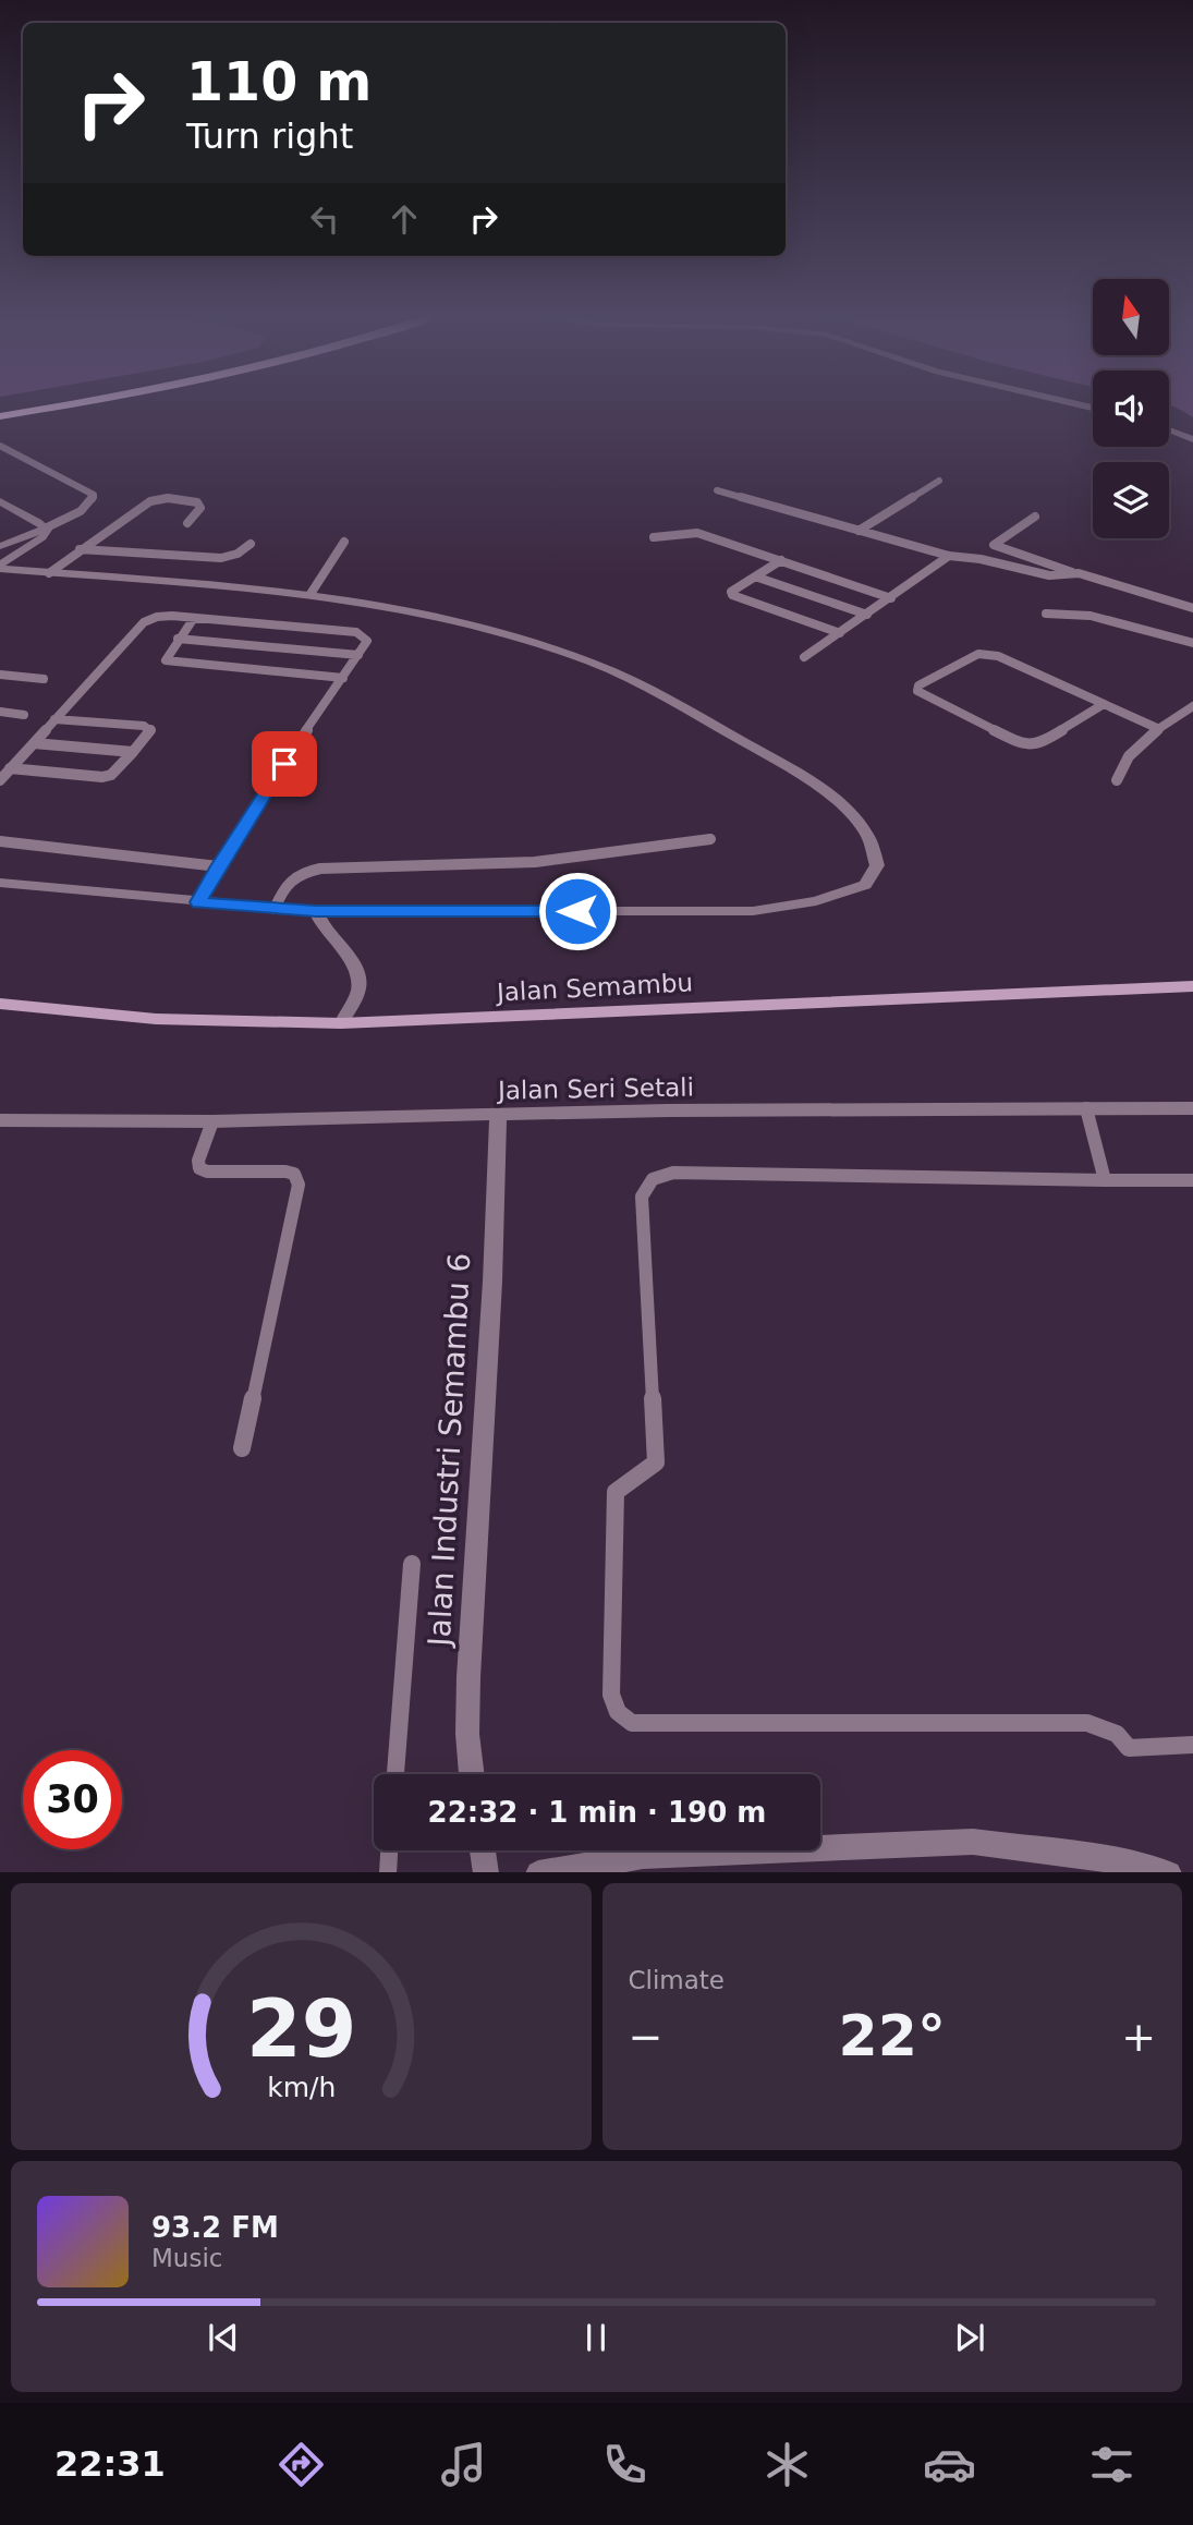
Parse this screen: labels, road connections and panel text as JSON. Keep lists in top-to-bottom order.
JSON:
{
  "streets": {
    "main road": ["Jalan Semambu"],
    "street": ["Jalan Seri Setali", "Jalan Industri Semambu 6"]
  },
  "crossings": [
    ["Jalan Seri Setali", "Jalan Industri Semambu 6"]
  ],
  "north": "top",
  "page": {
    "turn": ["110 m", "Turn right"],
    "limit": "30",
    "trip": "22:32 · 1 min · 190 m",
    "tile": "Climate",
    "heat": ["−", "22°", "+"],
    "song": ["93.2 FM", "Music"],
    "tabs": "22:31",
    "gauge": ["29", "km/h"]
  }
}
